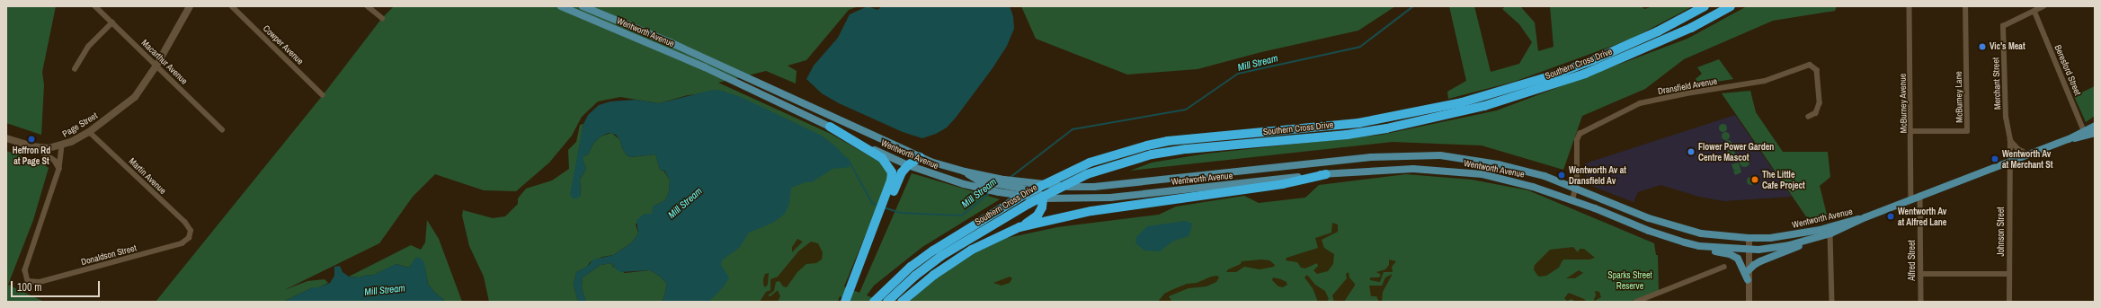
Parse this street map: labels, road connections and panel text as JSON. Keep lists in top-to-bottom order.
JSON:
{
  "streets": {
    "highway": ["Southern Cross Drive"],
    "main road": ["Wentworth Avenue", "Page Street"],
    "street": [
      "Cowper Avenue",
      "Macarthur Avenue",
      "Beresford Street",
      "Merchant Street",
      "Dransfield Avenue",
      "McBurney Lane",
      "McBurney Avenue",
      "Martin Avenue",
      "Johnson Street",
      "Donaldson Street",
      "Alfred Street"
    ]
  },
  "crossings": [
    ["Wentworth Avenue", "Beresford Street"],
    ["Wentworth Avenue", "Merchant Street"],
    ["Wentworth Avenue", "Dransfield Avenue"],
    ["Wentworth Avenue", "McBurney Avenue"],
    ["Wentworth Avenue", "Johnson Street"],
    ["Wentworth Avenue", "Alfred Street"],
    ["Macarthur Avenue", "Page Street"],
    ["Beresford Street", "Merchant Street"],
    ["Merchant Street", "Johnson Street"],
    ["McBurney Lane", "McBurney Avenue"],
    ["Page Street", "Martin Avenue"],
    ["Page Street", "Donaldson Street"],
    ["Martin Avenue", "Donaldson Street"]
  ],
  "water": ["Mill Stream"],
  "parks": ["Sparks Street Reserve"],
  "places": [
    "Vic's Meat",
    "Heffron Rd at Page St",
    "Flower Power Garden Centre Mascot",
    "Wentworth Av at Merchant St",
    "Wentworth Av at Dransfield Av",
    "The Little Cafe Project",
    "Wentworth Av at Alfred Lane"
  ],
  "scale_bar": "100 m"
}
